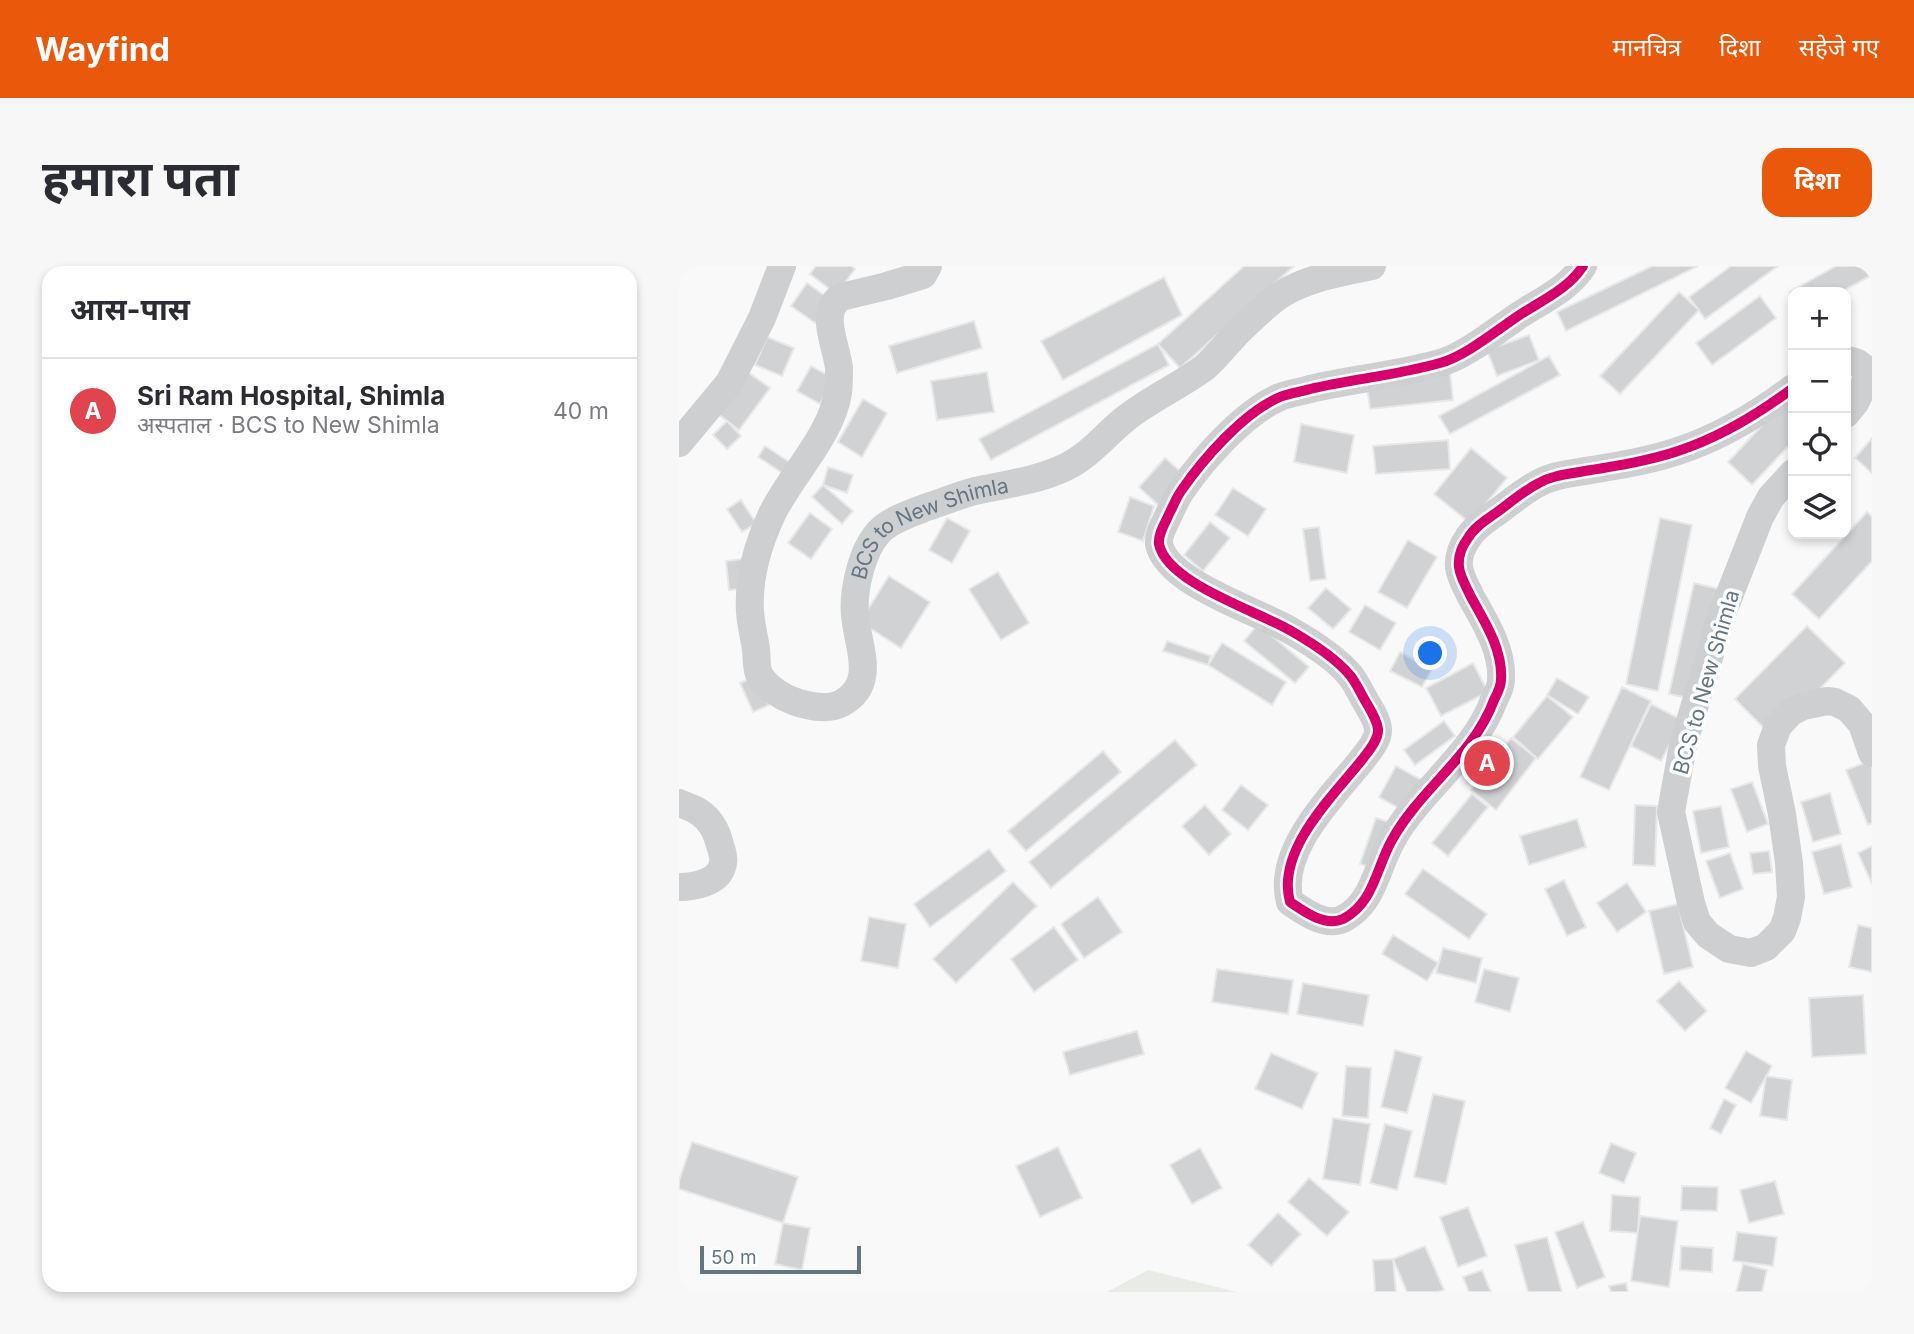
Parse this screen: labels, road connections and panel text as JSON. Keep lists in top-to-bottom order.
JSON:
{
  "streets": {
    "street": ["BCS to New Shimla"]
  },
  "scale_bar": "50 m",
  "page": {
    "header": "Wayfind",
    "nav": ["मानचित्र", "दिशा", "सहेजे गए"],
    "buttons": "दिशा",
    "title": "हमारा पता",
    "heading": "आस-पास",
    "map_buttons": ["+", "−"],
    "list": [
      {
        "mark": "A",
        "name": "Sri Ram Hospital, Shimla",
        "note": "अस्पताल · BCS to New Shimla",
        "value": "40 m"
      }
    ],
    "pins": "A",
    "scale": "50 m"
  }
}
